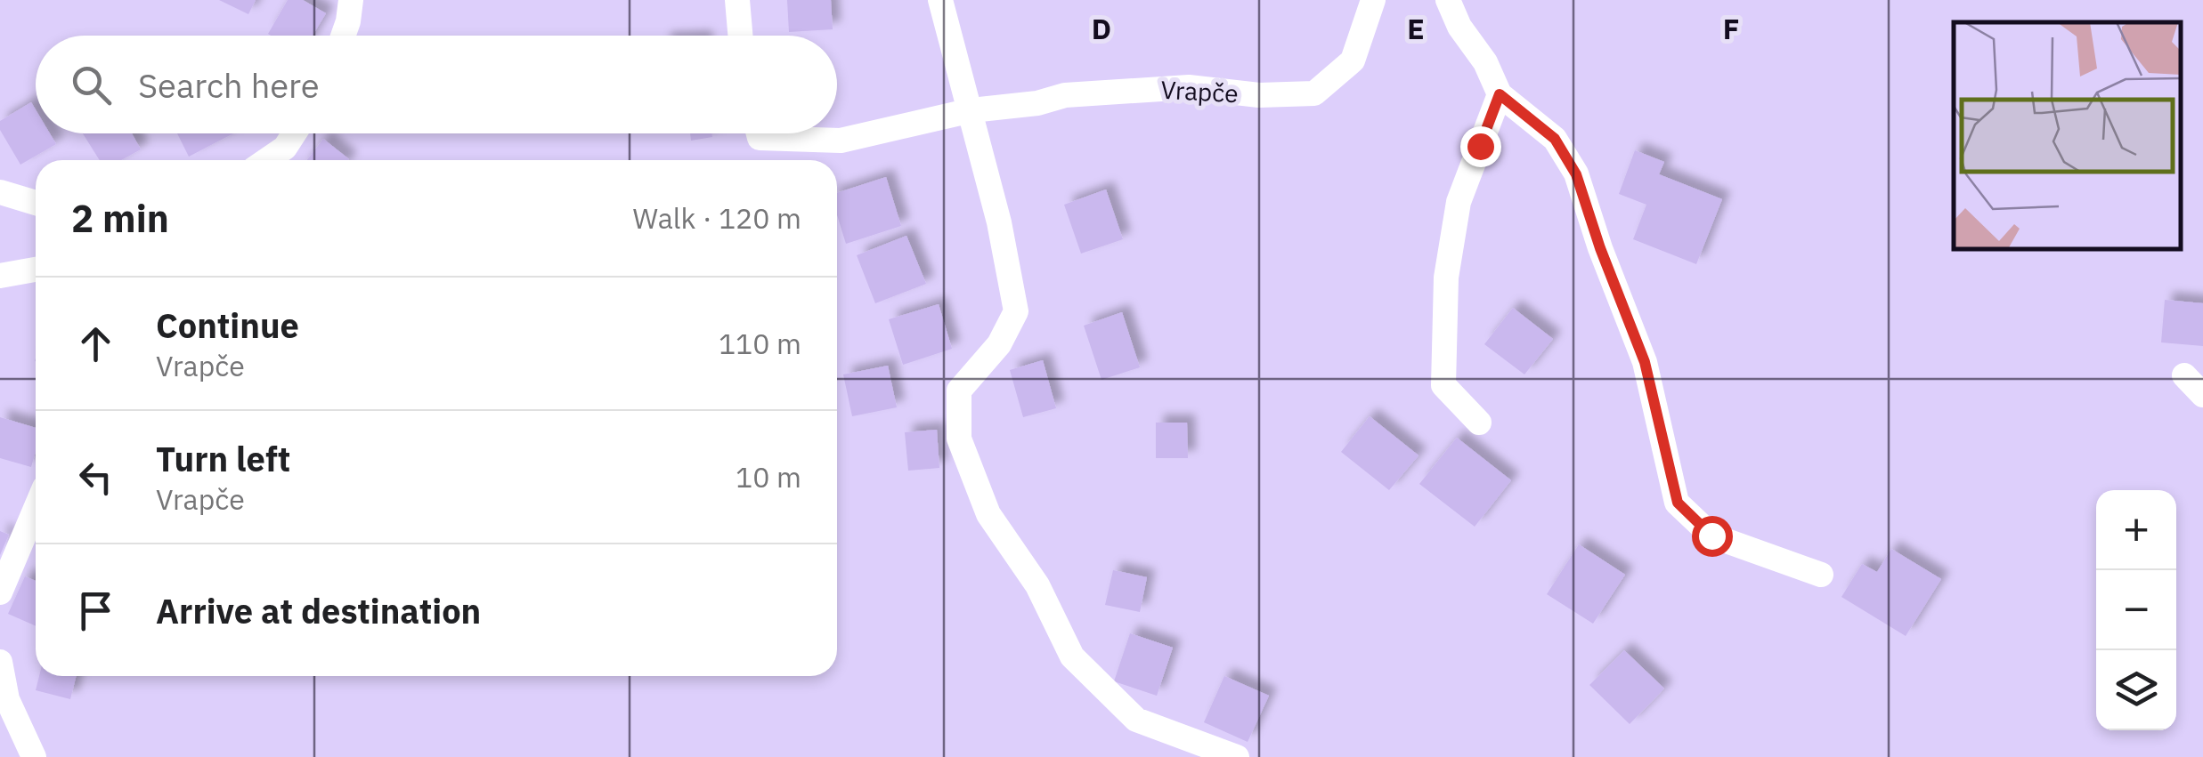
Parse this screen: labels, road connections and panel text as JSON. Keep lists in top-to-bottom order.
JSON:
{
  "streets": {
    "street": ["Vrapče"]
  },
  "page": {
    "search": "Search here",
    "heading": ["2 min", "Walk · 120 m"],
    "list": [
      ["Continue", "Vrapče", "110 m"],
      ["Turn left", "Vrapče", "10 m"],
      "Arrive at destination"
    ],
    "map_buttons": ["+", "−"]
  },
  "grid": {
    "columns": ["D", "E", "F"]
  }
}
